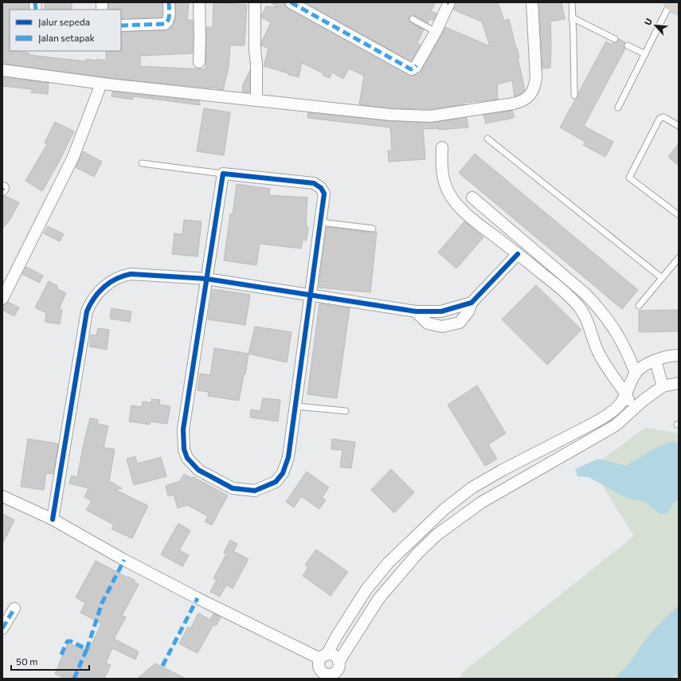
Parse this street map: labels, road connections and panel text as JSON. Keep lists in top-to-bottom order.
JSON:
{
  "legend": ["Jalur sepeda", "Jalan setapak"],
  "scale_bar": "50 m",
  "north": "top left"
}
